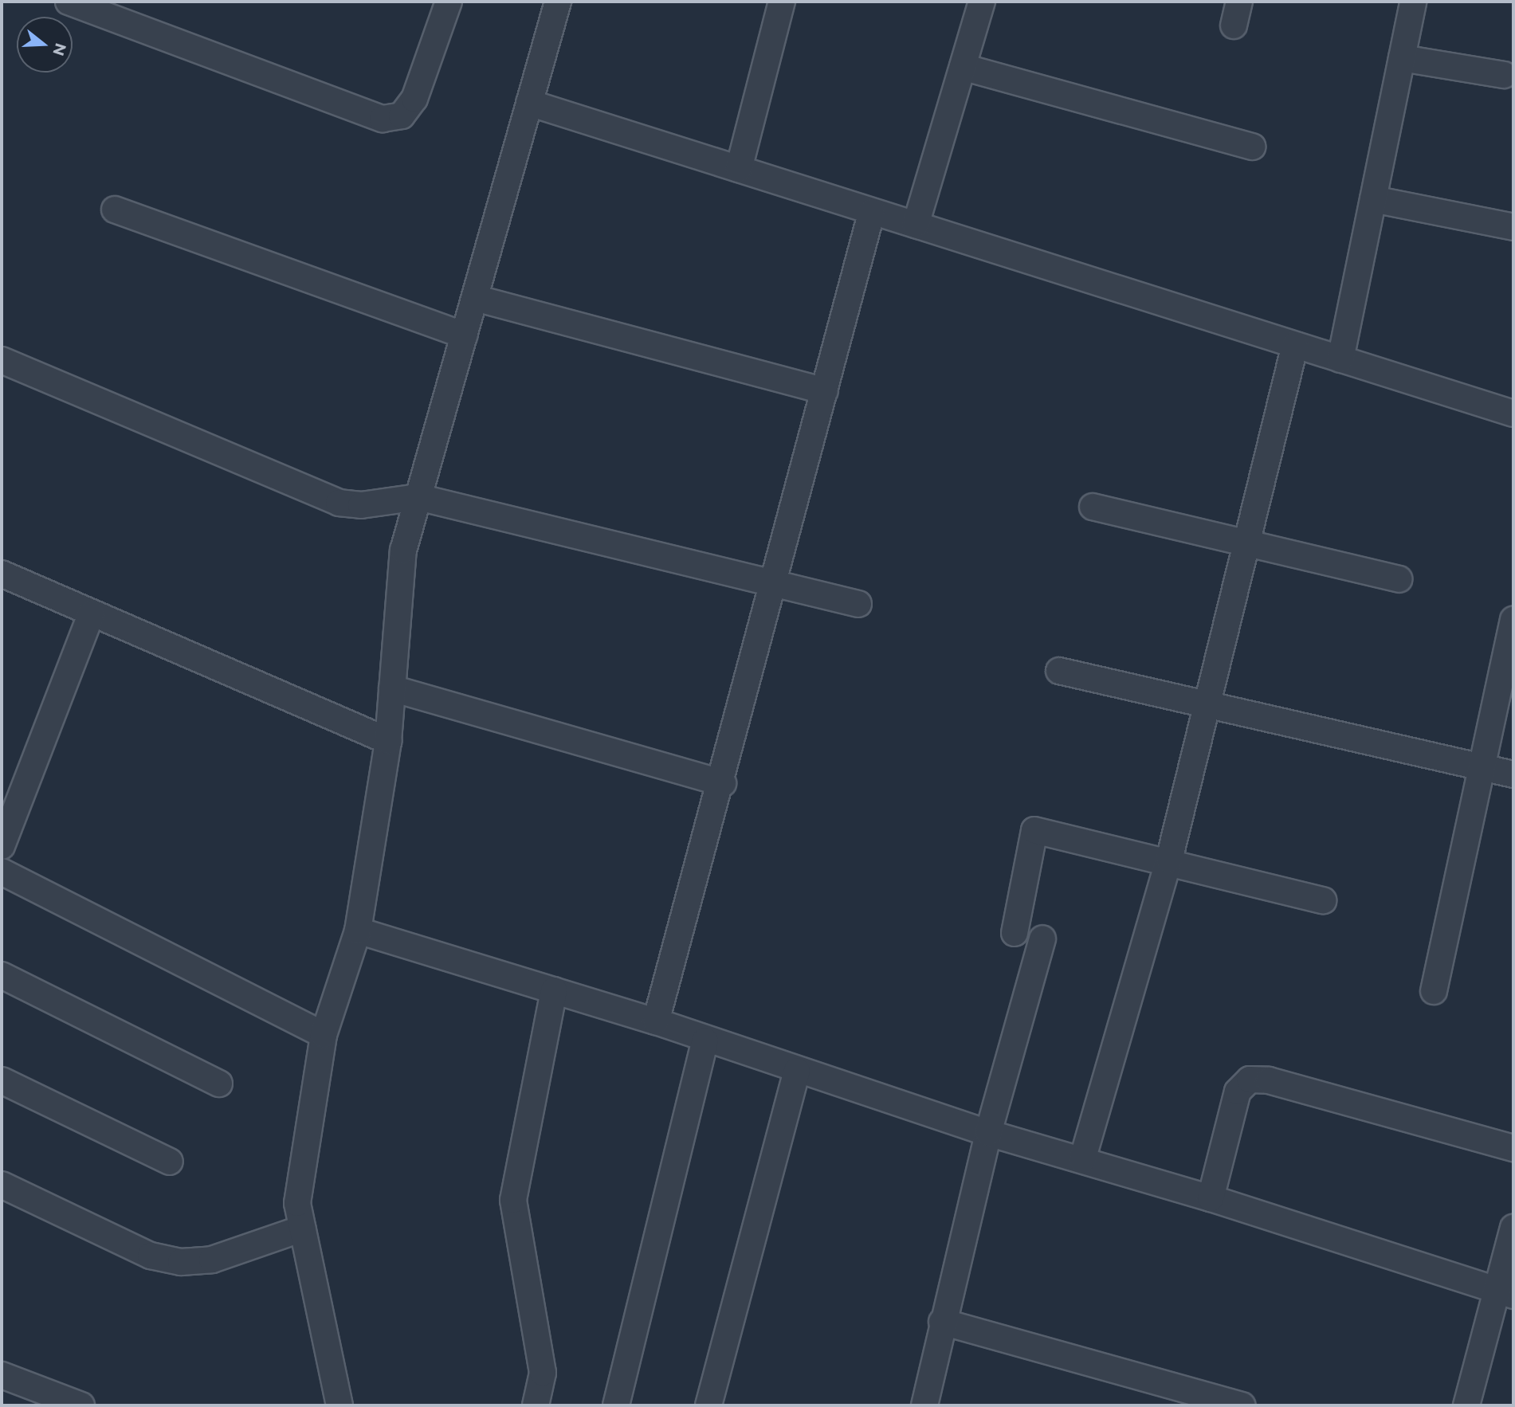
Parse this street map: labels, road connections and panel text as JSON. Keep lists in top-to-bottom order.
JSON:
{
  "north": "right"
}
